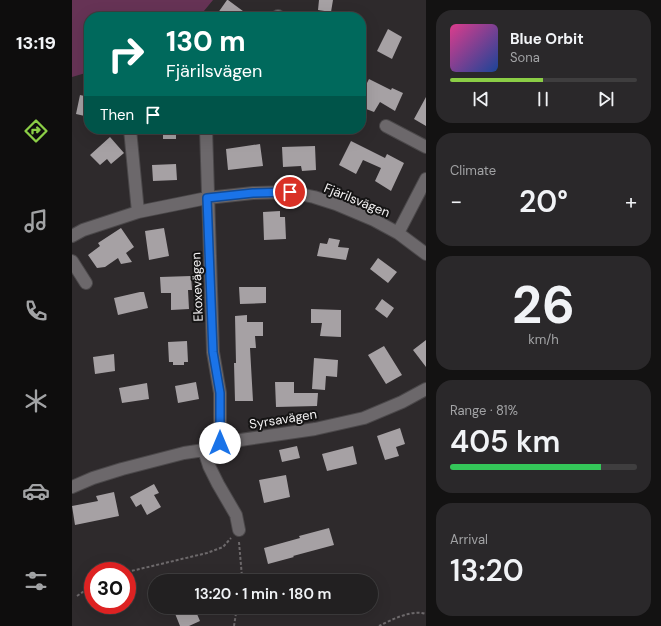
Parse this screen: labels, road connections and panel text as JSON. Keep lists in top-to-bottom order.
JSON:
{
  "streets": {
    "street": ["Fjärilsvägen", "Ekoxevägen", "Syrsavägen"]
  },
  "crossings": [
    ["Fjärilsvägen", "Ekoxevägen"],
    ["Ekoxevägen", "Syrsavägen"]
  ],
  "page": {
    "tabs": "13:19",
    "turn": ["130 m", "Fjärilsvägen"],
    "song": ["Blue Orbit", "Sona"],
    "then": "Then",
    "tile": [
      "Climate",
      ["26", "km/h"],
      ["Range · 81%", "405 km"],
      ["Arrival", "13:20"]
    ],
    "heat": ["−", "20°", "+"],
    "limit": "30",
    "trip": "13:20 · 1 min · 180 m"
  }
}
